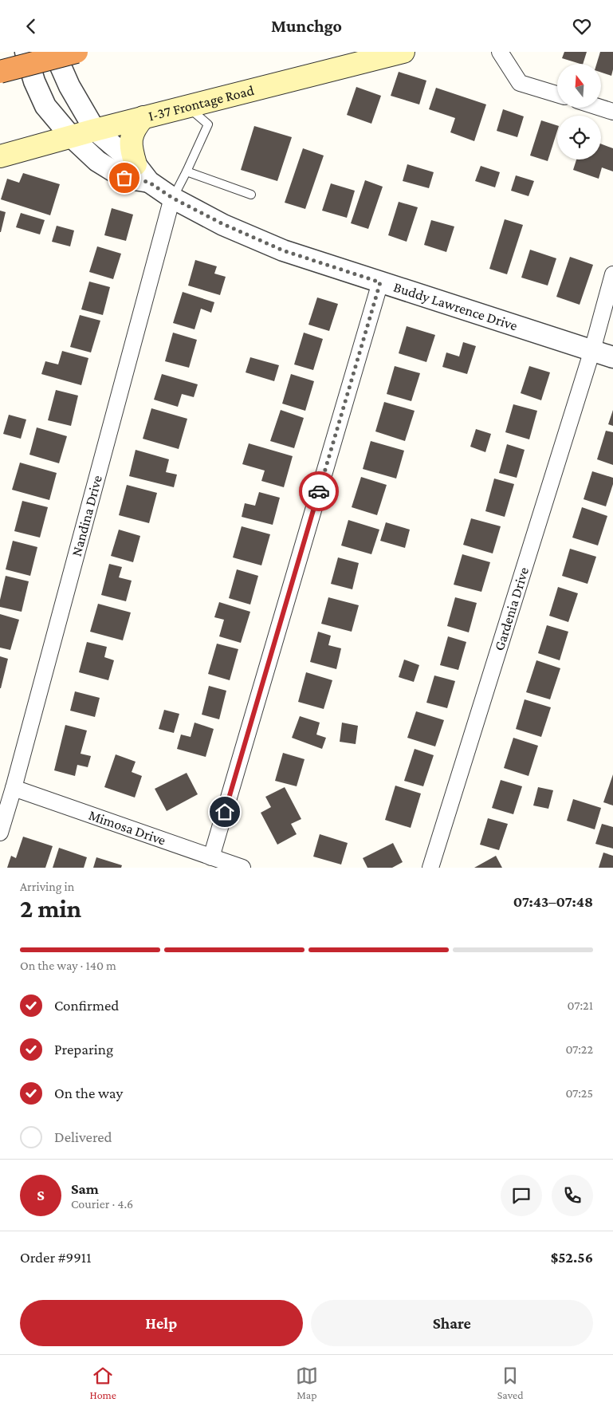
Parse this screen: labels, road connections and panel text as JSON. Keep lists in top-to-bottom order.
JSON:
{
  "streets": {
    "main road": ["I-37 Frontage Road"],
    "street": [
      "Buddy Lawrence Drive",
      "Nandina Drive",
      "Gardenia Drive",
      "Mimosa Drive"
    ]
  },
  "crossings": [
    ["I-37 Frontage Road", "Buddy Lawrence Drive"],
    ["Buddy Lawrence Drive", "Nandina Drive"],
    ["Buddy Lawrence Drive", "Gardenia Drive"],
    ["Nandina Drive", "Mimosa Drive"]
  ],
  "north": "top",
  "page": {
    "header": "Munchgo",
    "heading": ["2 min", "Arriving in", "07:43–07:48"],
    "panel": [
      "Sam",
      "Courier · 4.6",
      "Order #9911",
      "$52.56"
    ],
    "bar": "On the way · 140 m",
    "list": [
      ["Confirmed", "07:21"],
      ["Preparing", "07:22"],
      ["On the way", "07:25"],
      "Delivered"
    ],
    "round": "S",
    "buttons": ["Help", "Share"],
    "tabs": ["Home", "Map", "Saved"]
  }
}
